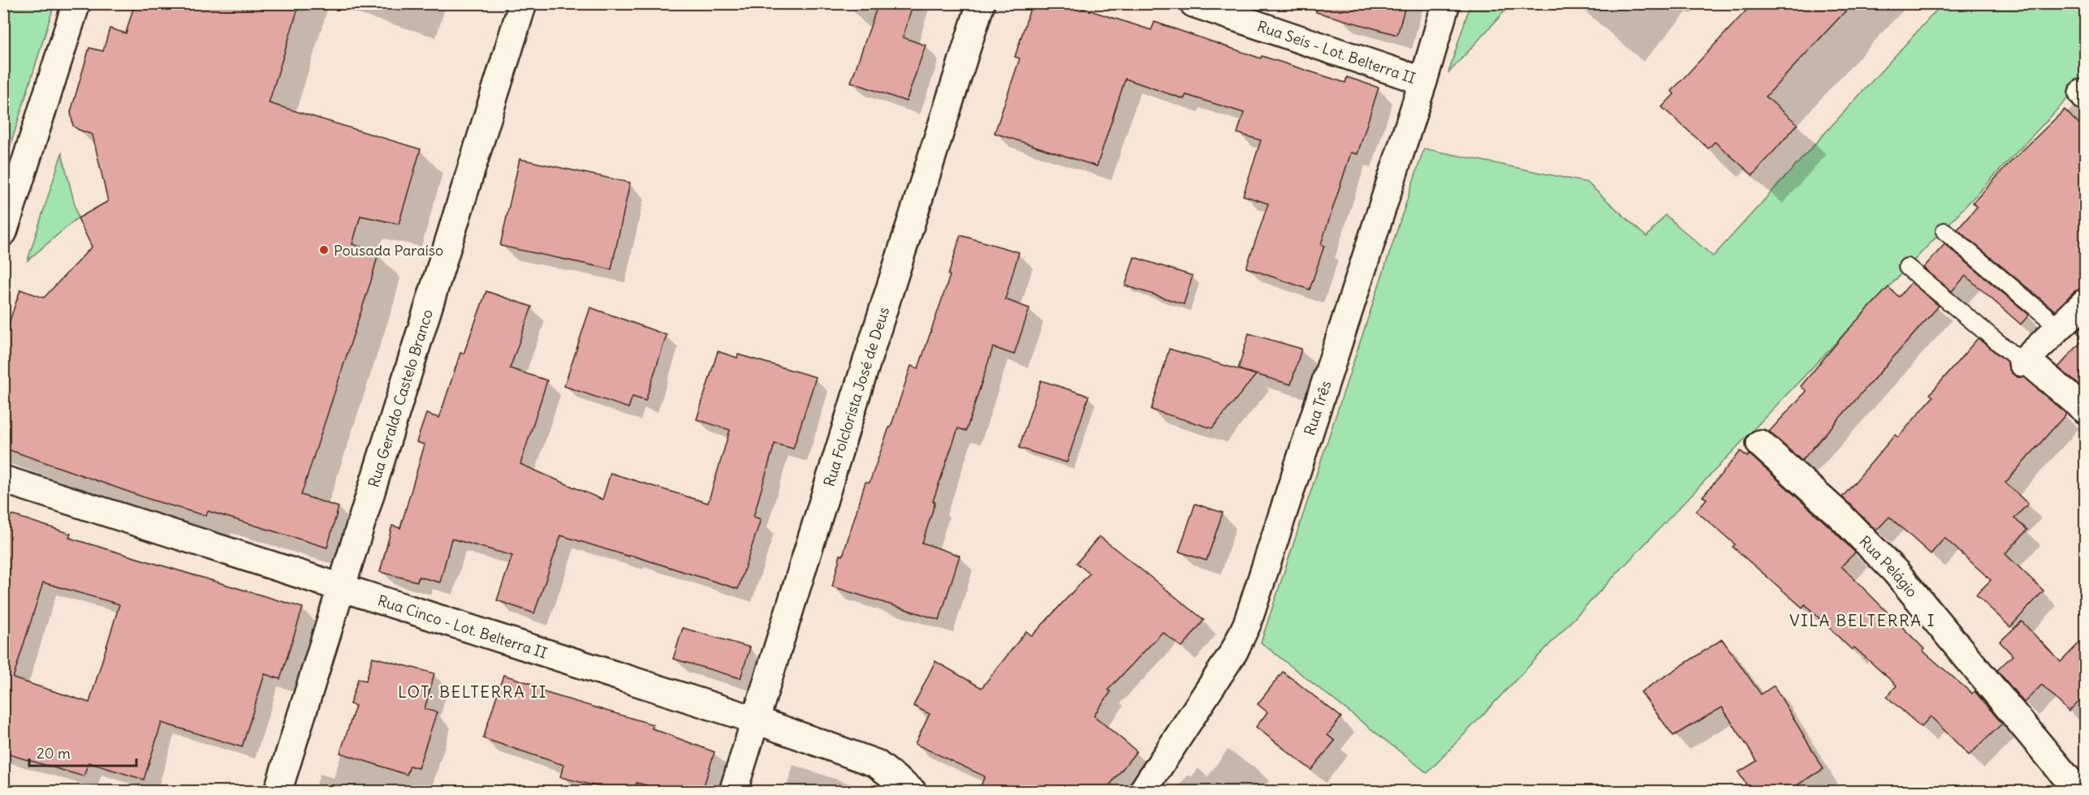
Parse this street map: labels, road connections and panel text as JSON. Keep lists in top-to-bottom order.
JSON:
{
  "streets": {
    "street": [
      "Rua Seis - Lot. Belterra II",
      "Rua Geraldo Castelo Branco",
      "Rua Folclorista José de Deus",
      "Rua Três",
      "Rua Pelágio",
      "Rua Cinco - Lot. Belterra II"
    ]
  },
  "crossings": [
    ["Rua Seis - Lot. Belterra II", "Rua Três"],
    ["Rua Geraldo Castelo Branco", "Rua Cinco - Lot. Belterra II"],
    ["Rua Folclorista José de Deus", "Rua Cinco - Lot. Belterra II"]
  ],
  "districts": ["VILA BELTERRA I", "LOT. BELTERRA II"],
  "places": ["Pousada Paraíso"],
  "scale_bar": "20 m"
}
